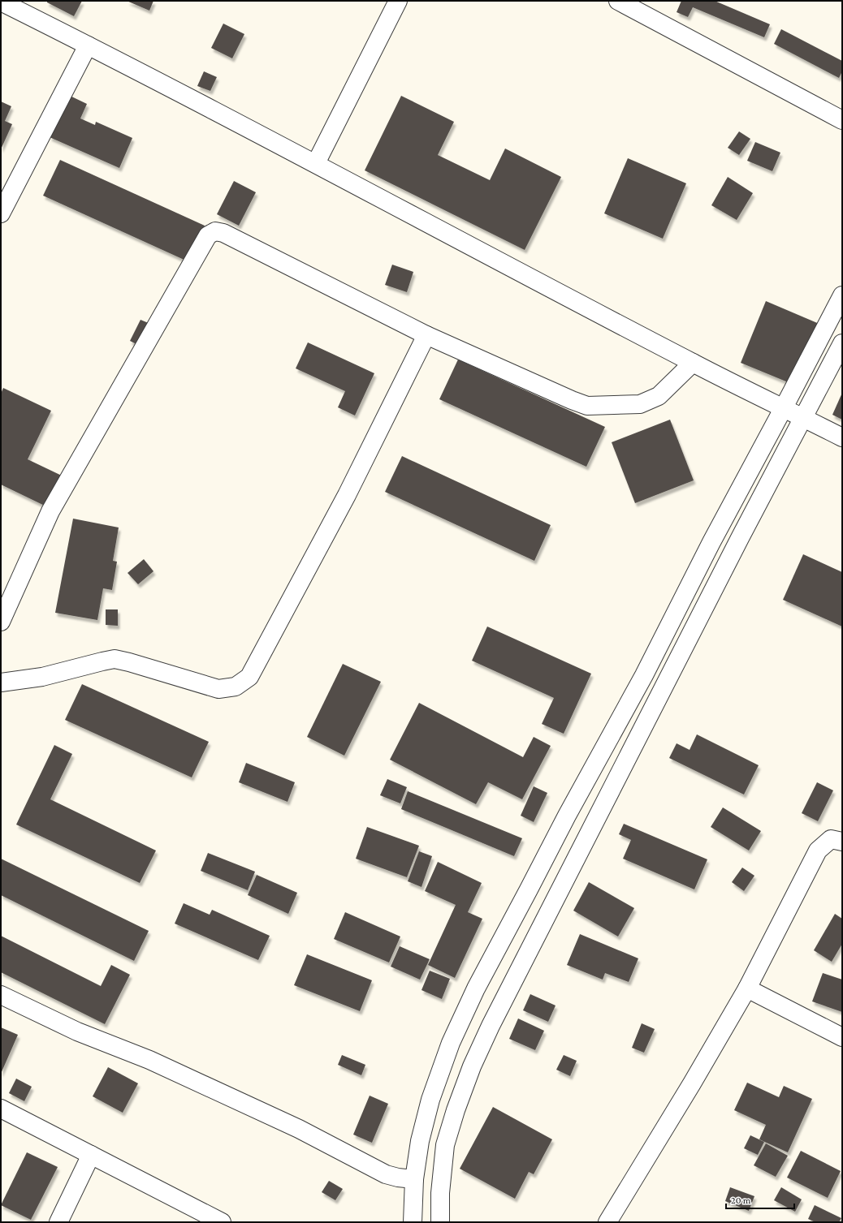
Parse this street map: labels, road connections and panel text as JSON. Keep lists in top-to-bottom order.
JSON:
{
  "scale_bar": "20 m"
}
